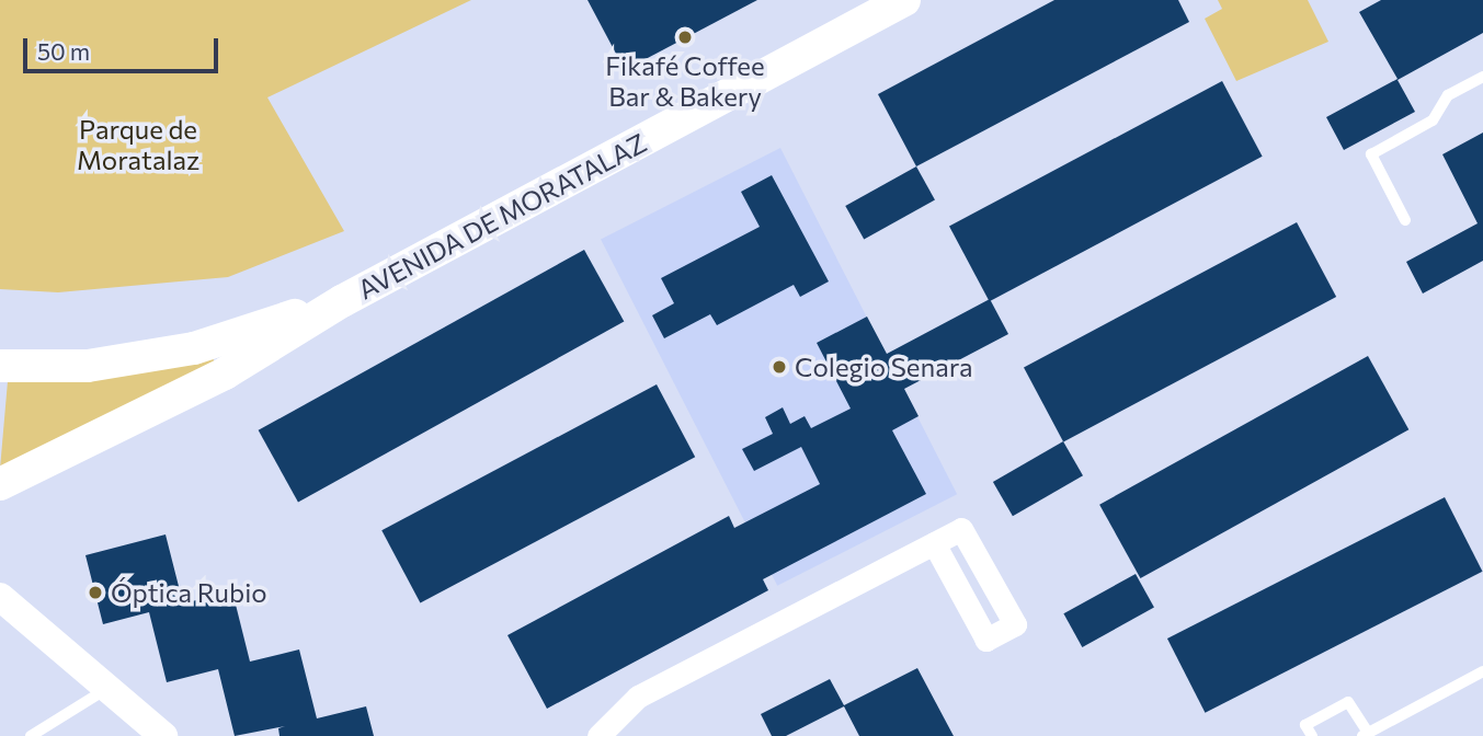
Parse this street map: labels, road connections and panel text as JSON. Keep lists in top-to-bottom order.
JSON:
{
  "streets": {
    "main road": ["AVENIDA DE MORATALAZ"]
  },
  "parks": ["Parque de Moratalaz"],
  "places": ["Fikafé Coffee Bar & Bakery", "Colegio Senara", "Óptica Rubio"],
  "scale_bar": "50 m"
}
